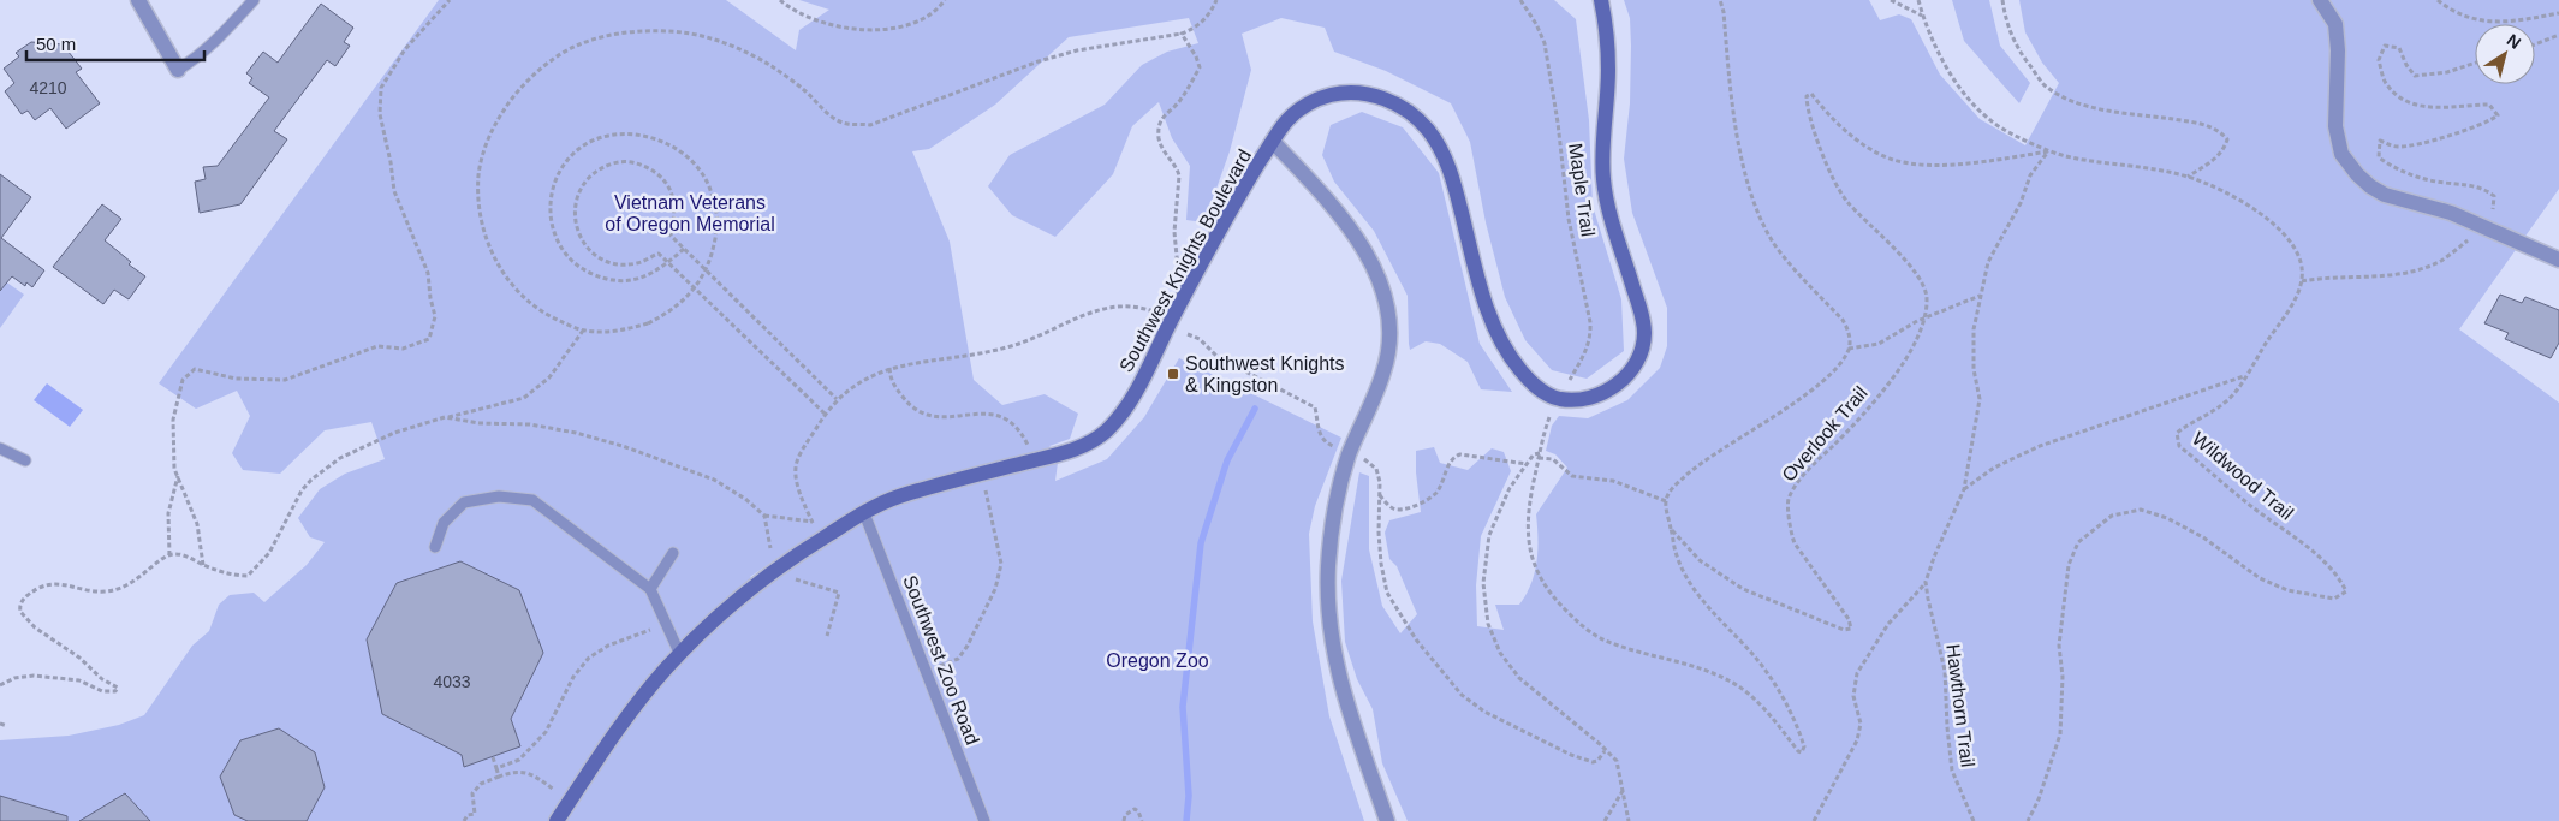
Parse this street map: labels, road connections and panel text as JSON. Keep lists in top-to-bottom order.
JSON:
{
  "streets": {
    "street": ["Southwest Knights Boulevard"],
    "lane": ["Southwest Zoo Road"],
    "path": [
      "Maple Trail",
      "Overlook Trail",
      "Wildwood Trail",
      "Hawthorn Trail"
    ]
  },
  "crossings": [
    ["Southwest Knights Boulevard", "Southwest Zoo Road"],
    ["Overlook Trail", "Hawthorn Trail"]
  ],
  "parks": ["Vietnam Veterans of Oregon Memorial", "Oregon Zoo"],
  "places": {
    "transit": ["Southwest Knights & Kingston"]
  },
  "house_numbers": ["4210", "4033"],
  "scale_bar": "50 m",
  "north": "top right"
}
